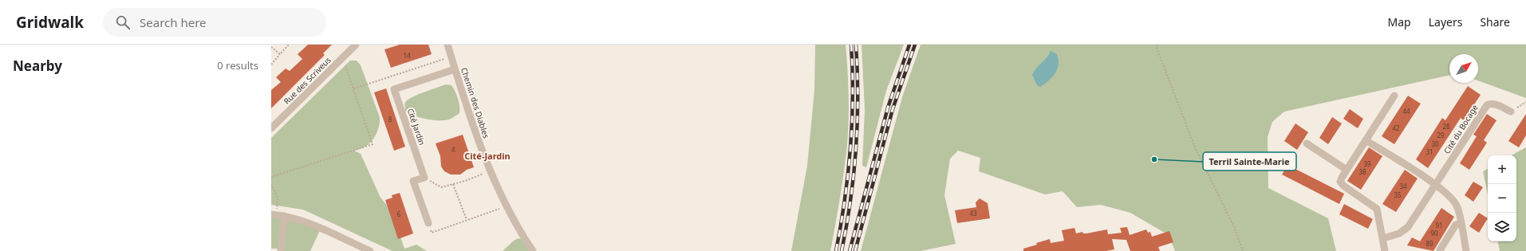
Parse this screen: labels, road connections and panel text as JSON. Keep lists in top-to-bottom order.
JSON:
{
  "streets": {
    "street": [
      "Rue des Scriveus",
      "Chemin des Diables",
      "Cité Jardin",
      "Cité du Bocage"
    ]
  },
  "crossings": [
    ["Chemin des Diables", "Cité Jardin"]
  ],
  "districts": ["Cité-Jardin"],
  "places": ["Terril Sainte-Marie"],
  "house_numbers": [
    "14",
    "44",
    "8",
    "28",
    "42",
    "29",
    "30",
    "4",
    "31",
    "39",
    "38",
    "34",
    "35",
    "43",
    "6",
    "91",
    "90",
    "89"
  ],
  "north": "top right",
  "page": {
    "header": "Gridwalk",
    "search": "Search here",
    "nav": ["Map", "Layers", "Share"],
    "heading": ["Nearby", "0 results"],
    "map_buttons": ["+", "−"]
  }
}
